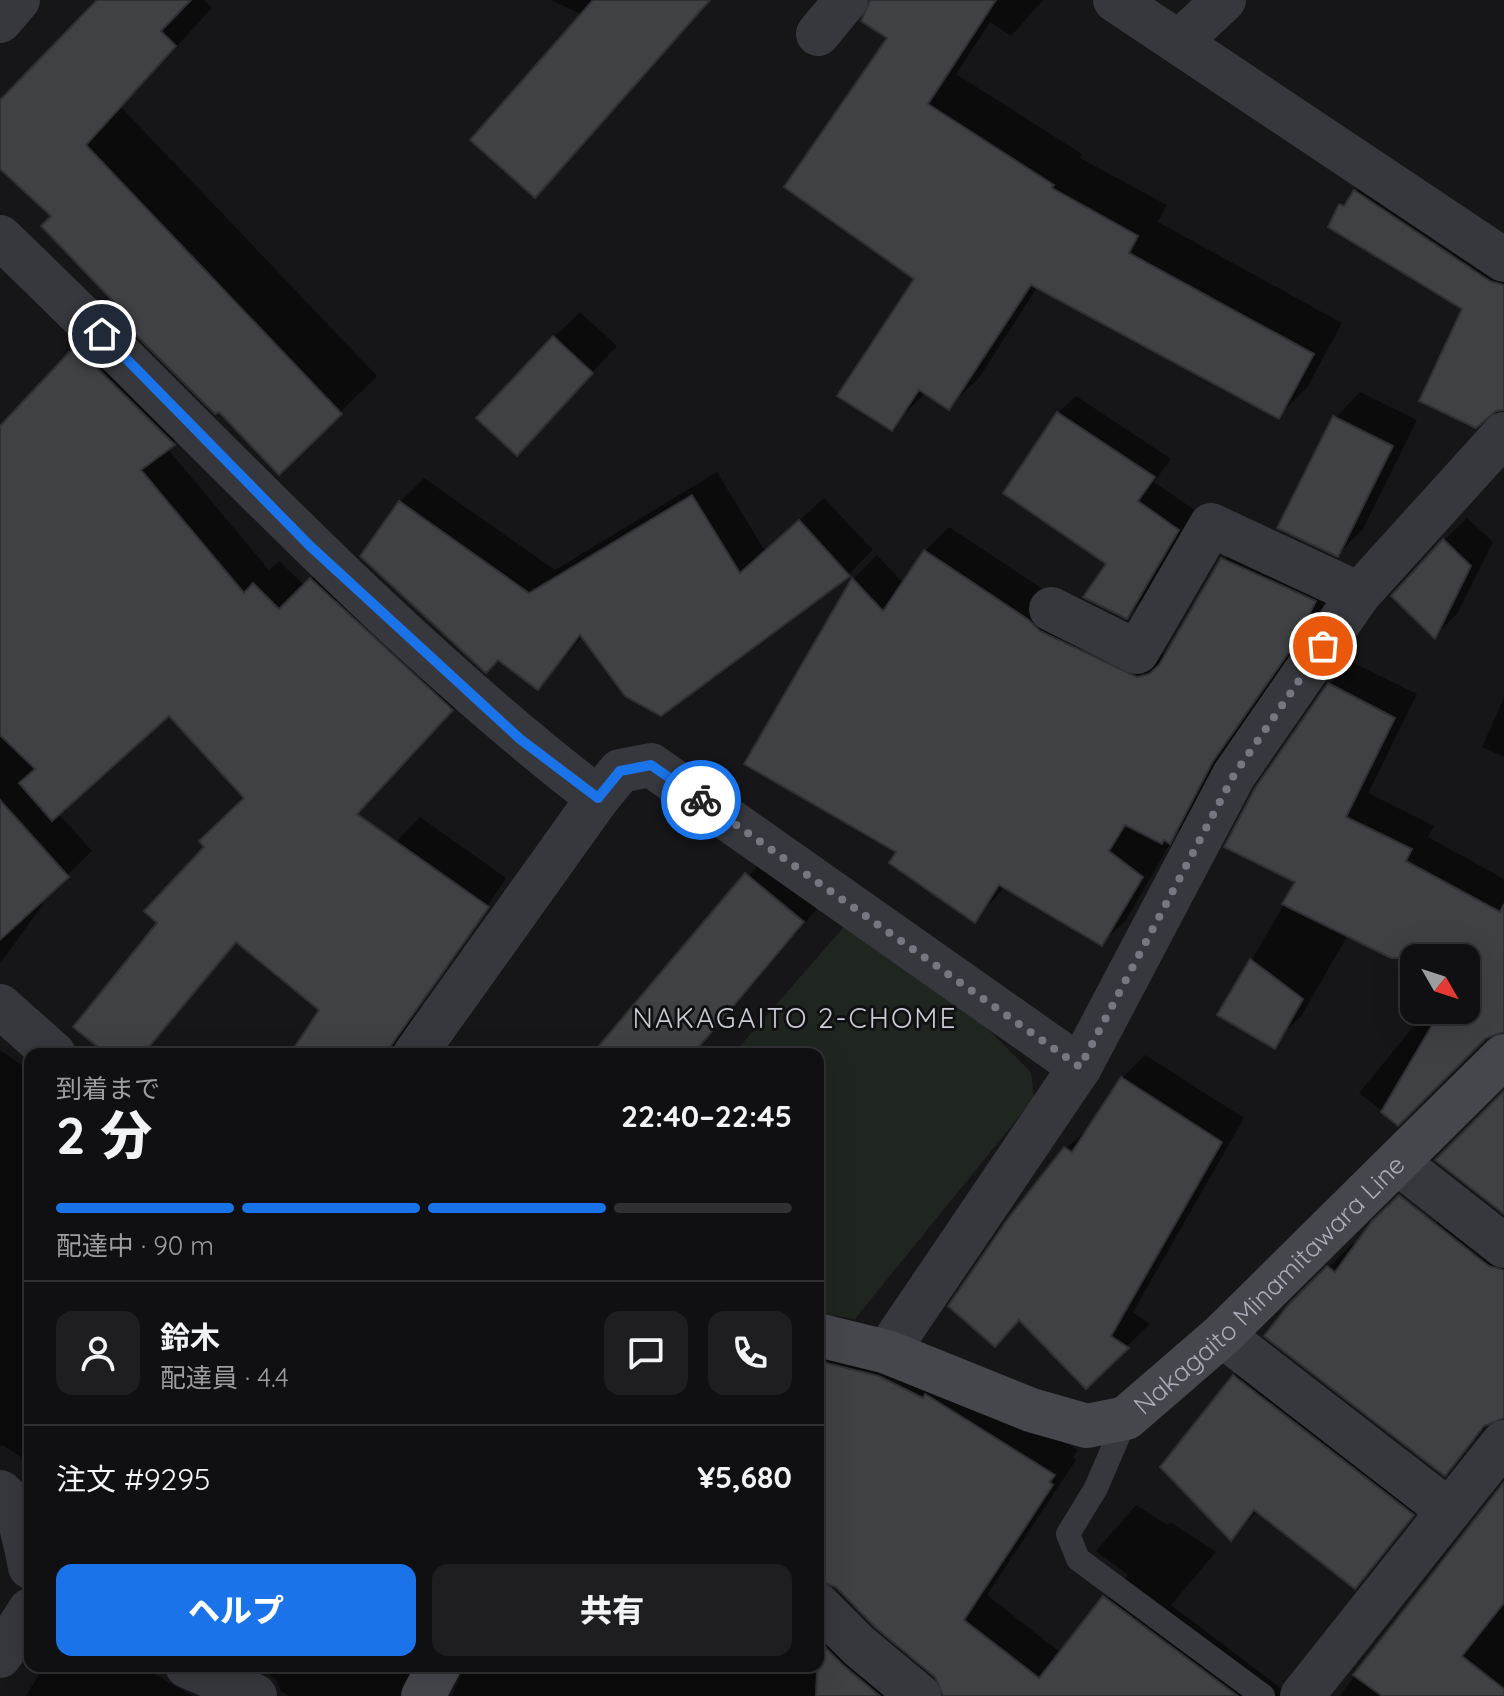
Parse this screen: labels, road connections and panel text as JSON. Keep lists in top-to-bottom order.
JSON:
{
  "streets": {
    "main road": ["Nakagaito Minamitawara Line"]
  },
  "districts": ["NAKAGAITO 2-CHOME"],
  "north": "bottom right",
  "page": {
    "heading": ["2 分", "到着まで", "22:40–22:45"],
    "panel": [
      "鈴木",
      "配達員 · 4.4",
      "注文 #9295",
      "¥5,680"
    ],
    "bar": "配達中 · 90 m",
    "buttons": ["ヘルプ", "共有"]
  }
}
